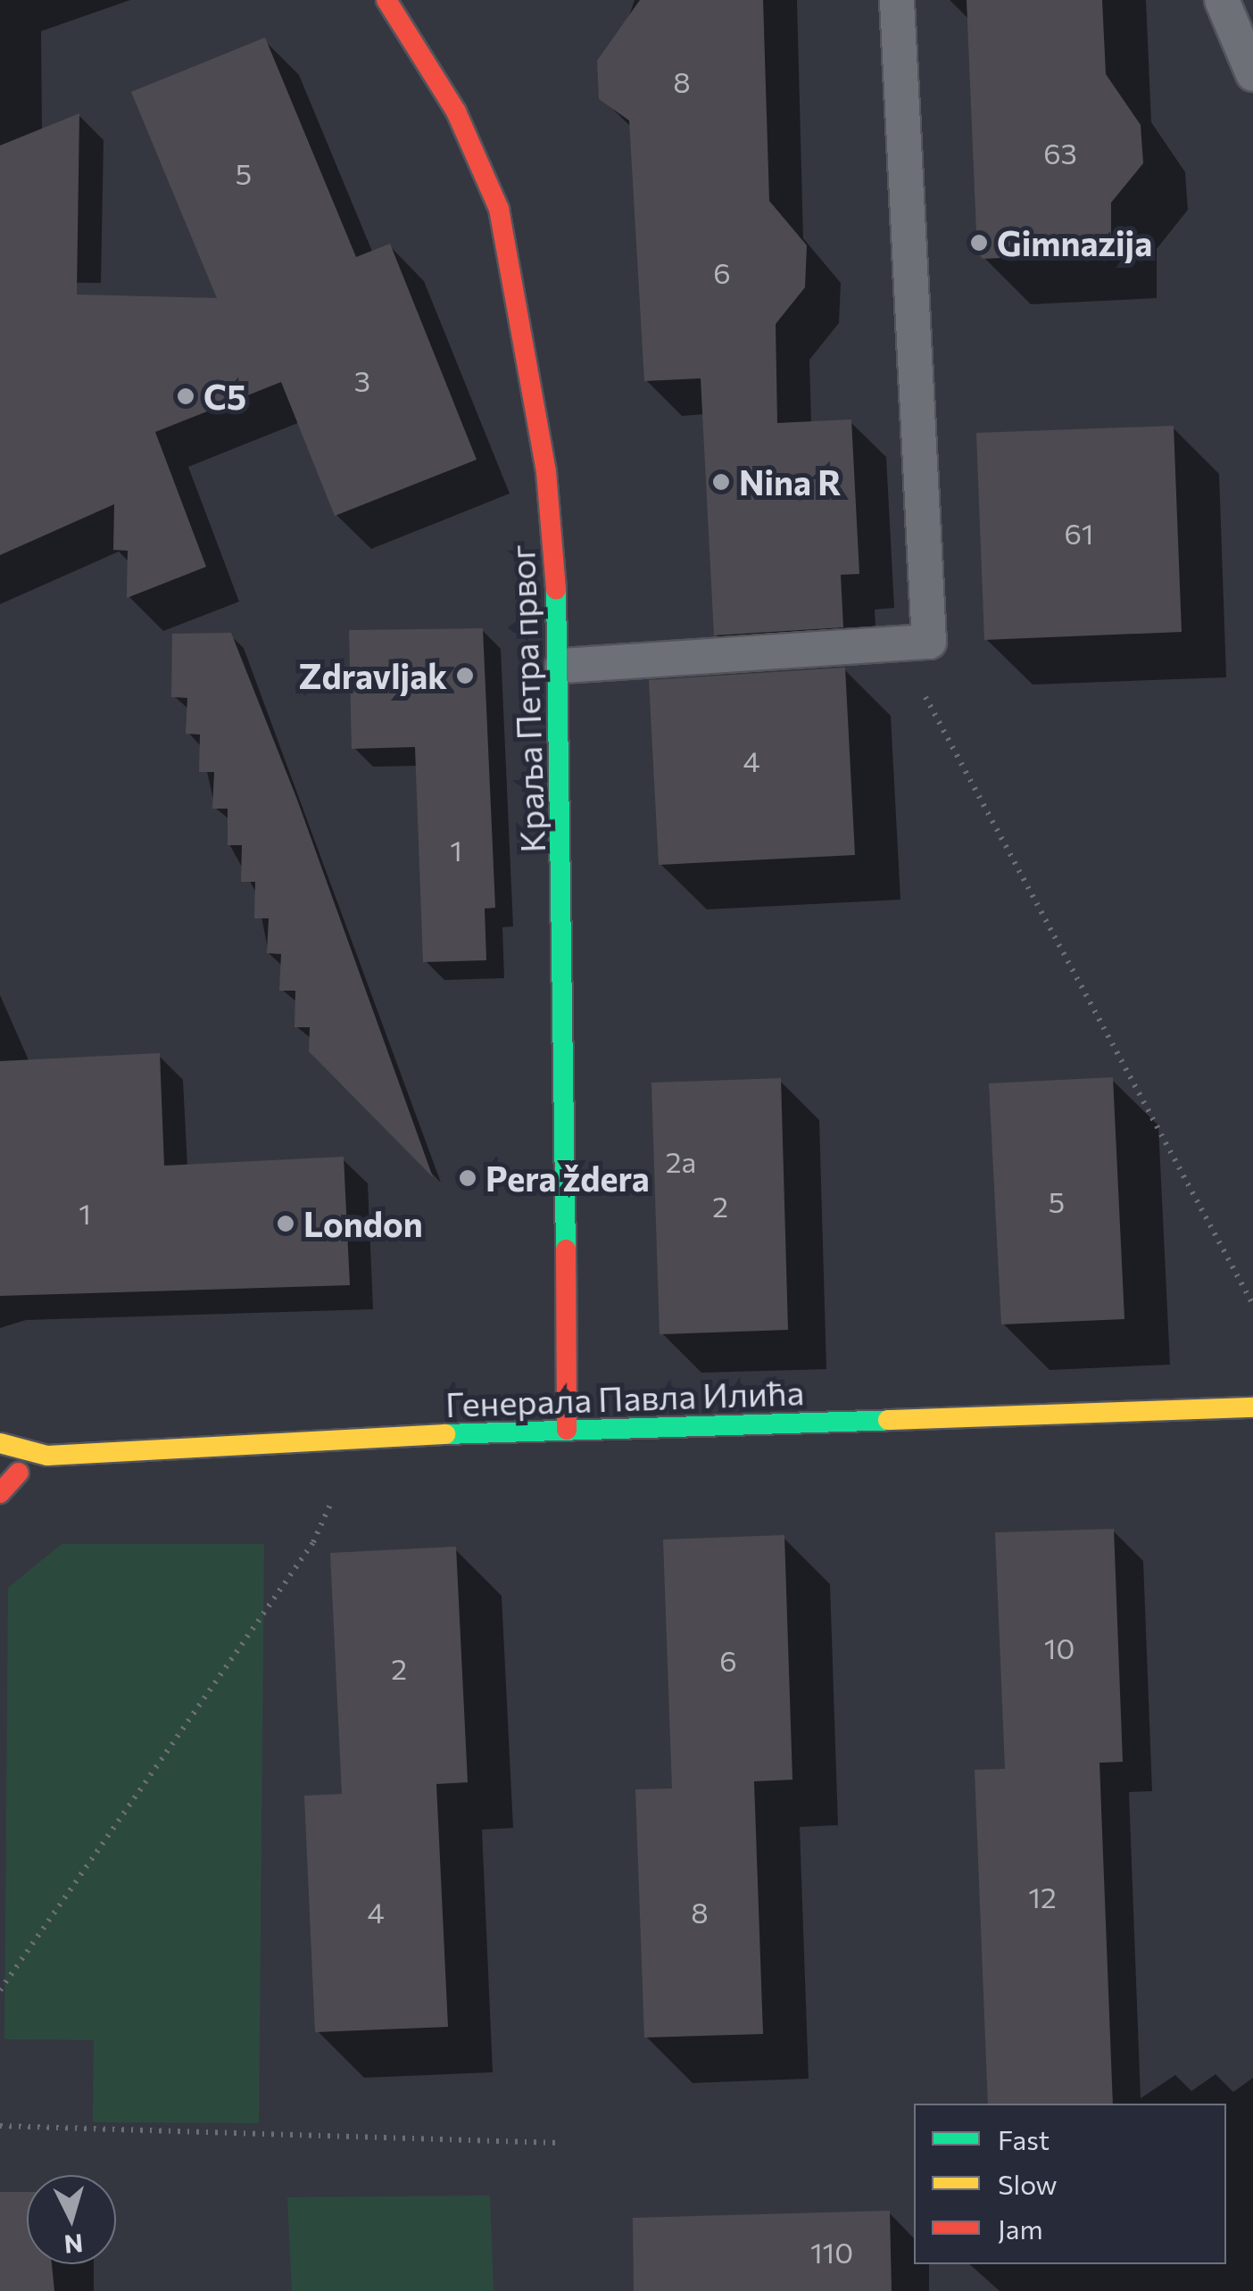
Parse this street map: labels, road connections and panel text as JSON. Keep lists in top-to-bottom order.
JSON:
{
  "streets": {
    "street": ["Краља Петра првог", "Генерала Павла Илића"]
  },
  "crossings": [
    ["Краља Петра првог", "Генерала Павла Илића"]
  ],
  "places": [
    "Gimnazija",
    "C5",
    "Nina R",
    "Zdravljak",
    "Pera ždera",
    "London"
  ],
  "house_numbers": [
    "8",
    "63",
    "5",
    "6",
    "3",
    "61",
    "4",
    "1",
    "2a",
    "5",
    "2",
    "1",
    "10",
    "6",
    "2",
    "12",
    "4",
    "8",
    "110"
  ],
  "legend": ["Fast", "Slow", "Jam"],
  "north": "bottom"
}
